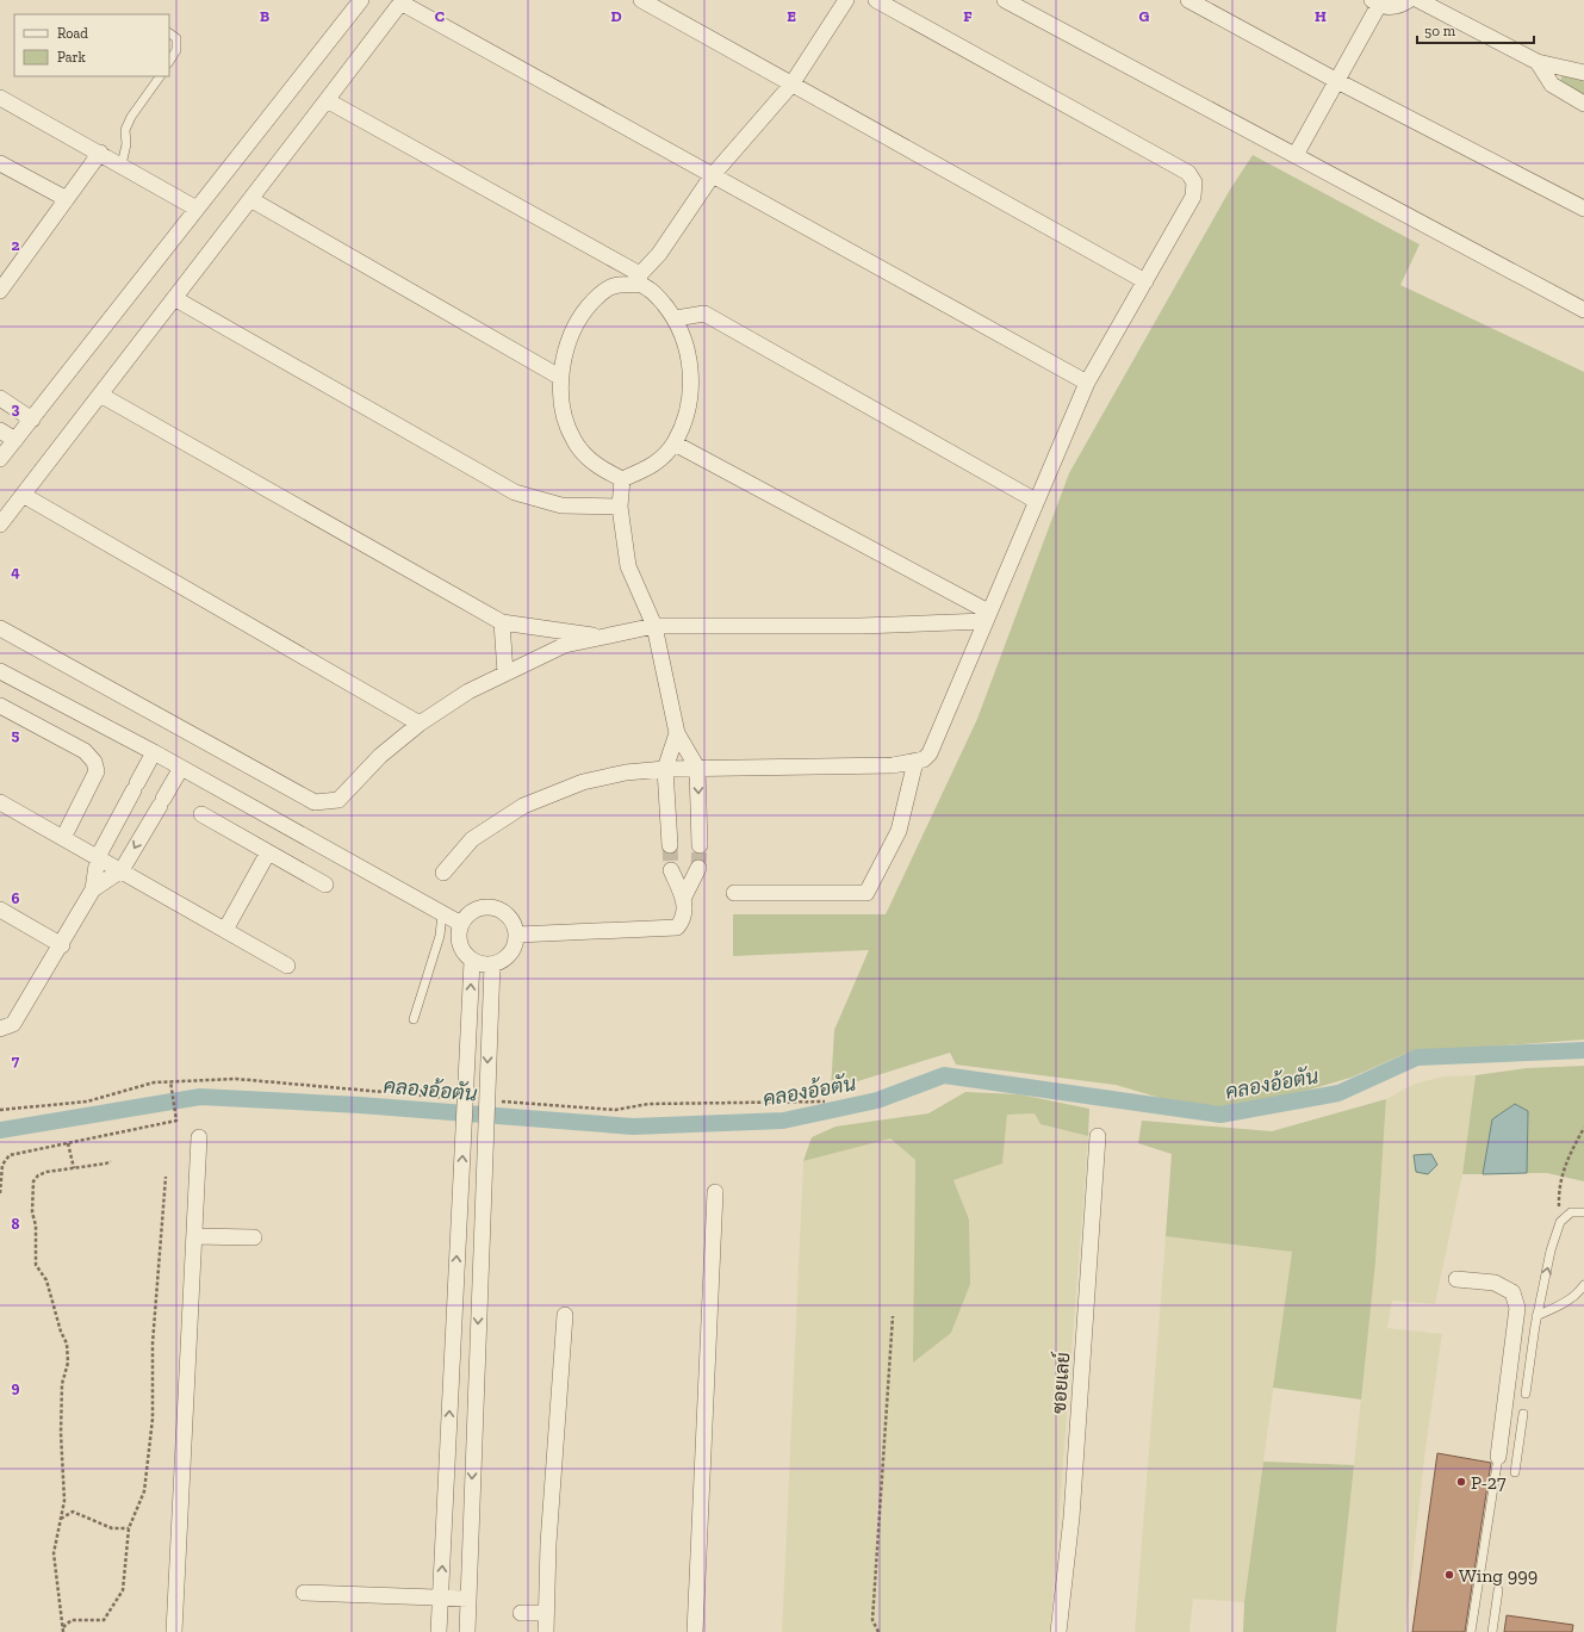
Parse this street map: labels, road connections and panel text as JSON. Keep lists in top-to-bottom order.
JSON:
{
  "streets": {
    "street": ["ซอยเลย์"]
  },
  "water": ["คลองอ้อตัน"],
  "places": ["P-27", "Wing 999"],
  "legend": ["Road", "Park"],
  "scale_bar": "50 m",
  "grid": {
    "columns": [
      "B",
      "C",
      "D",
      "E",
      "F",
      "G",
      "H"
    ],
    "rows": [
      "2",
      "3",
      "4",
      "5",
      "6",
      "7",
      "8",
      "9"
    ]
  }
}
